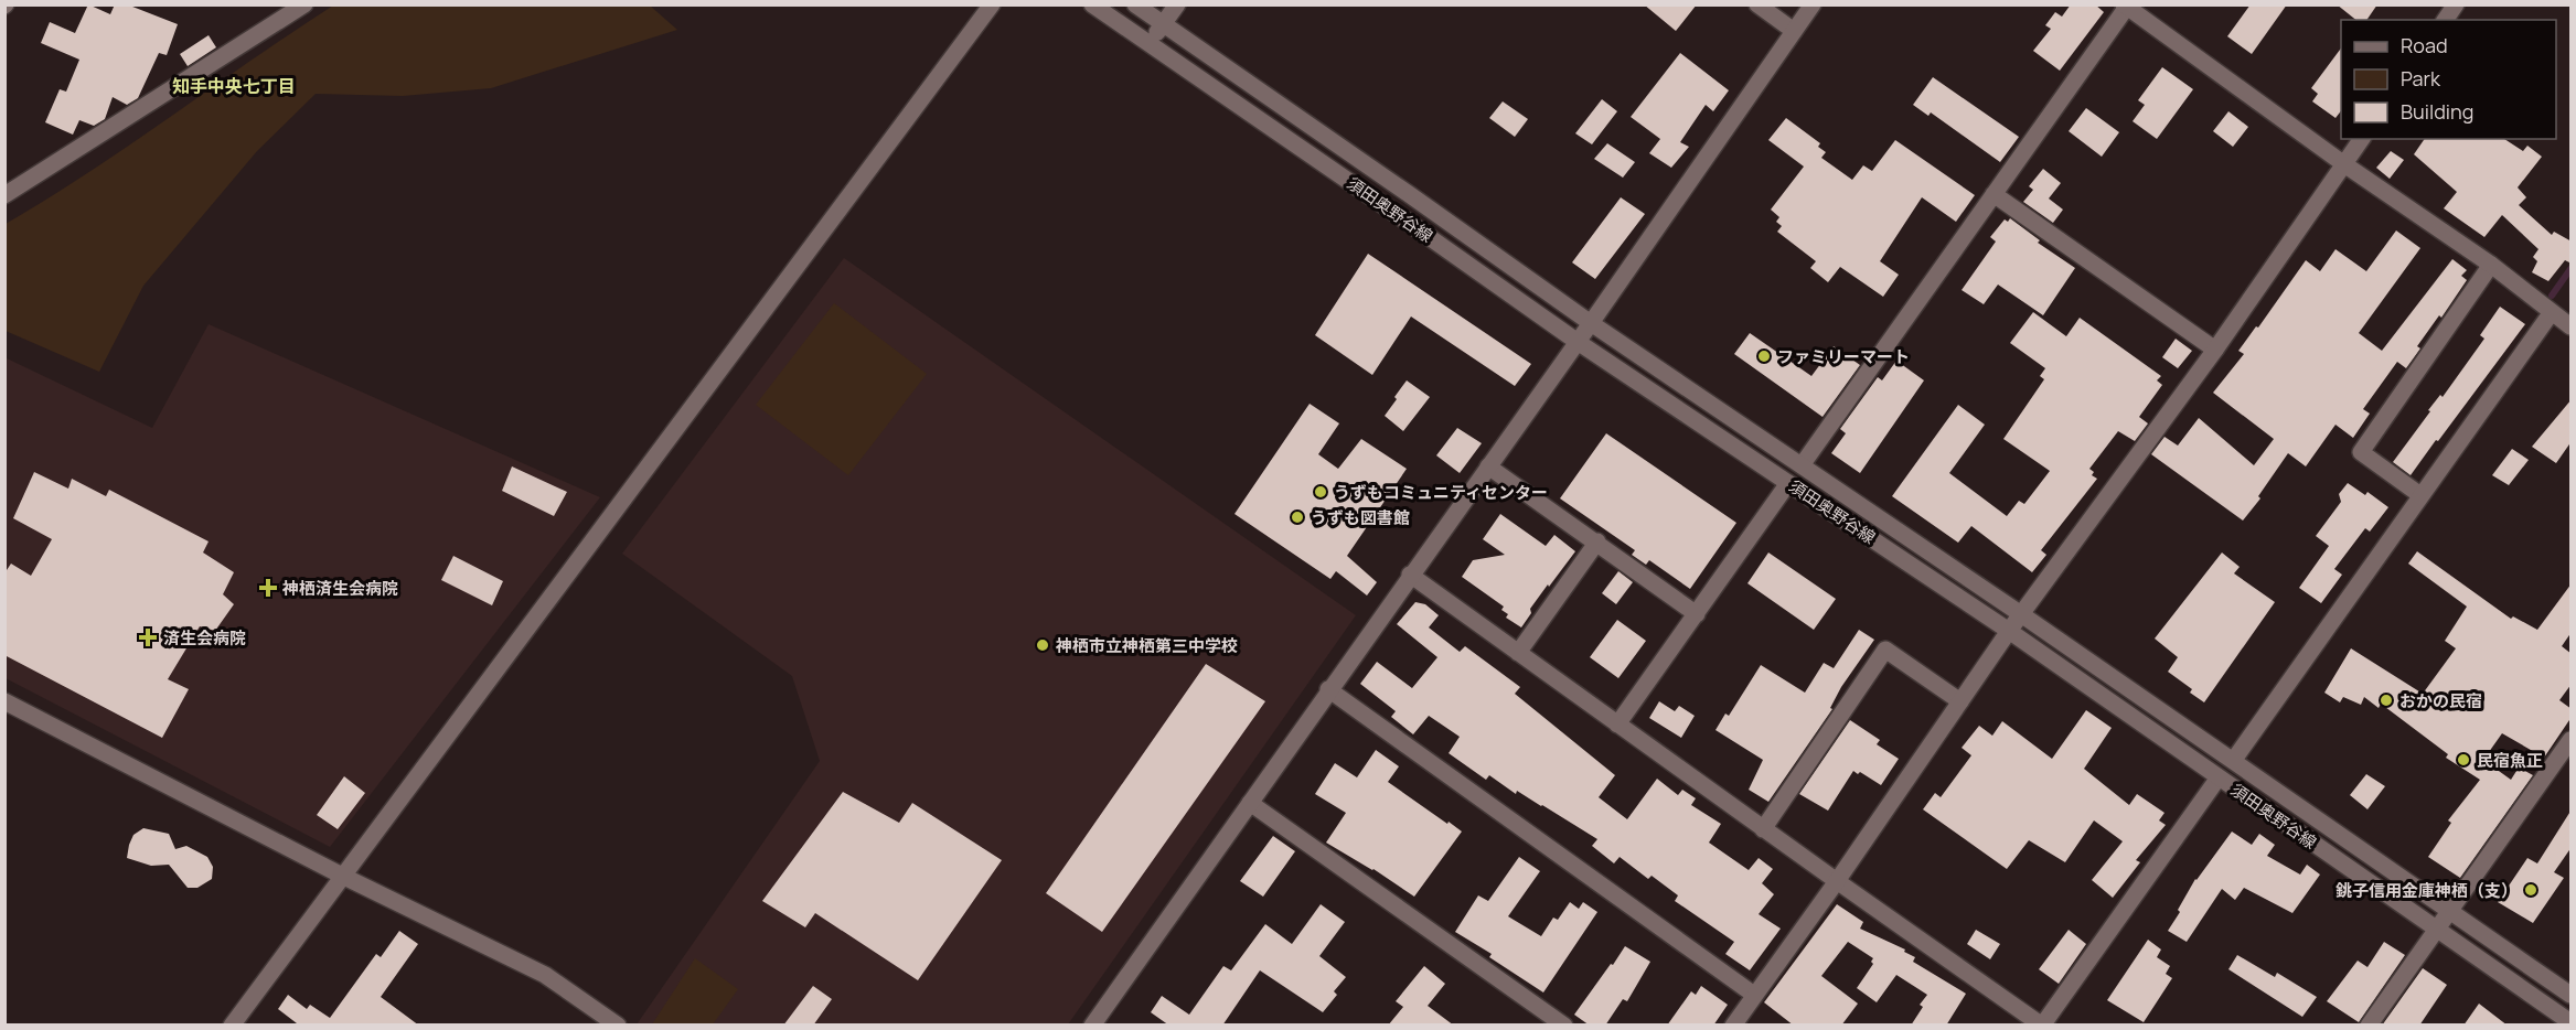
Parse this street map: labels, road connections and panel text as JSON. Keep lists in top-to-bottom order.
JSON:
{
  "streets": {
    "street": ["須田奥野谷線"]
  },
  "districts": ["知手中央七丁目"],
  "places": {
    "other": [
      "ファミリーマート",
      "うずもコミュニティセンター",
      "うずも図書館",
      "神栖市立神栖第三中学校",
      "おかの民宿",
      "民宿魚正",
      "銚子信用金庫神栖（支）"
    ],
    "health": ["神栖済生会病院", "済生会病院"]
  },
  "legend": ["Road", "Park", "Building"]
}
